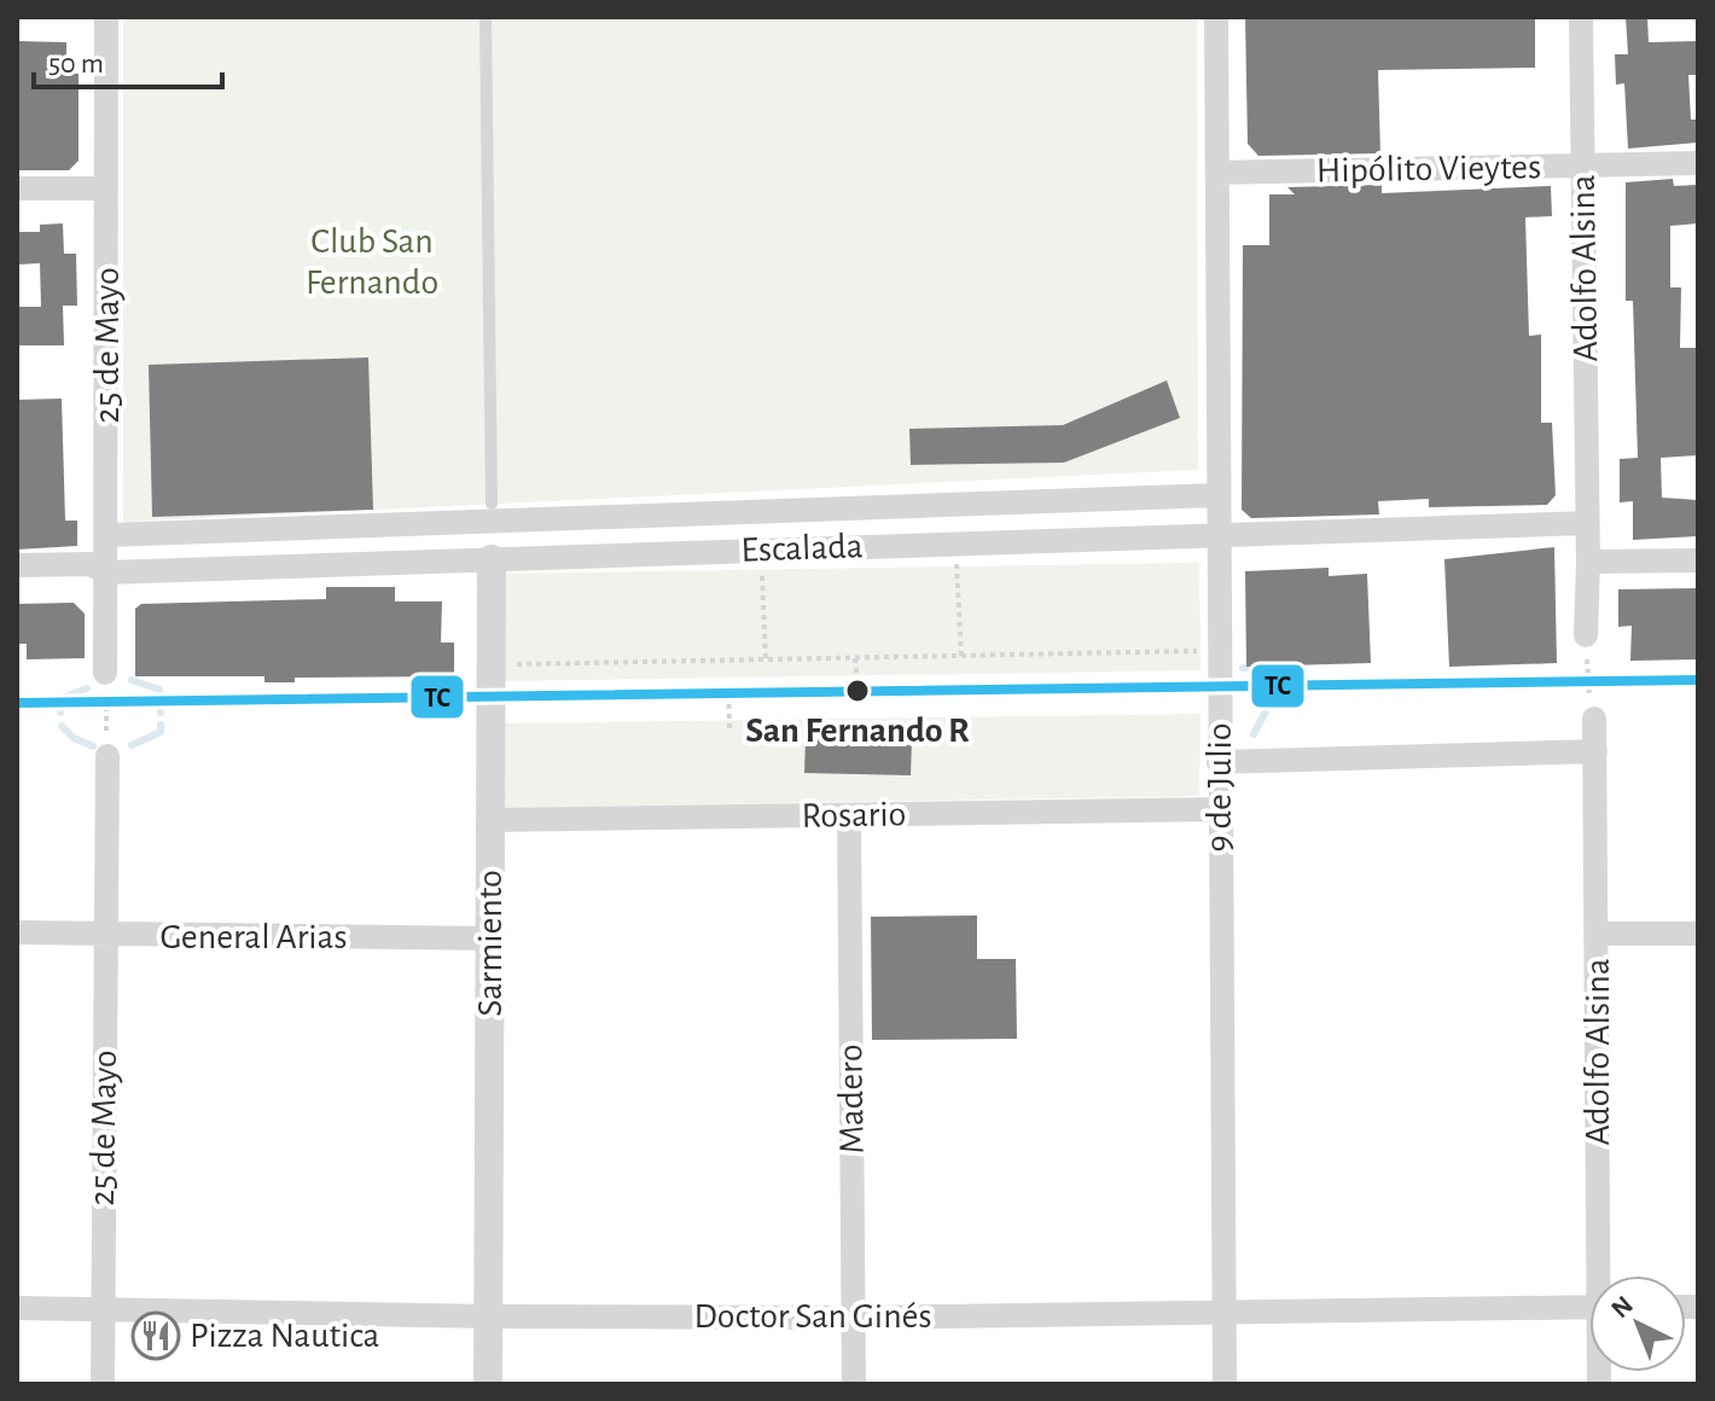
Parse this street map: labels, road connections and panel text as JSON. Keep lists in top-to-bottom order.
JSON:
{
  "streets": {
    "street": [
      "Hipólito Vieytes",
      "Adolfo Alsina",
      "25 de Mayo",
      "Escalada",
      "9 de Julio",
      "Rosario",
      "General Arias",
      "Sarmiento",
      "Madero",
      "Doctor San Ginés"
    ]
  },
  "crossings": [
    ["Hipólito Vieytes", "Adolfo Alsina"],
    ["Hipólito Vieytes", "9 de Julio"],
    ["Adolfo Alsina", "Escalada"],
    ["25 de Mayo", "Escalada"],
    ["25 de Mayo", "General Arias"],
    ["25 de Mayo", "Doctor San Ginés"],
    ["Escalada", "9 de Julio"],
    ["Escalada", "Sarmiento"],
    ["9 de Julio", "Rosario"],
    ["9 de Julio", "Doctor San Ginés"],
    ["Rosario", "Sarmiento"],
    ["Rosario", "Madero"],
    ["General Arias", "Sarmiento"],
    ["Sarmiento", "Doctor San Ginés"],
    ["Madero", "Doctor San Ginés"]
  ],
  "parks": ["Club San Fernando"],
  "places": {
    "other": ["San Fernando R"],
    "restaurant": ["Pizza Nautica"]
  },
  "lines": ["transit line TC"],
  "scale_bar": "50 m",
  "north": "top left"
}
